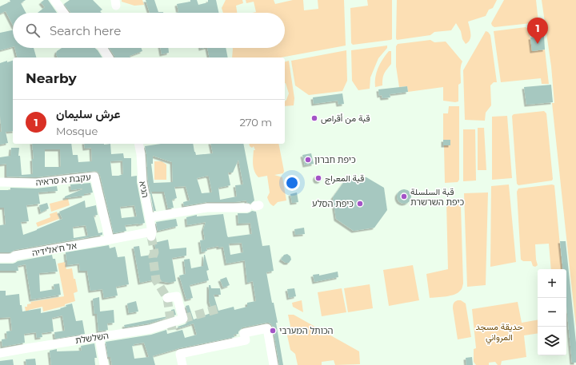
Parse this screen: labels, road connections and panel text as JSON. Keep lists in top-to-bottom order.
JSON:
{
  "streets": {
    "street": [
      "עקבת א סראיה",
      "הגיא",
      "אל ח'אלידיה",
      "השלשלת"
    ]
  },
  "crossings": [
    ["עקבת א סראיה", "הגיא"],
    ["עקבת א סראיה", "אל ח'אלידיה"],
    ["הגיא", "אל ח'אלידיה"]
  ],
  "parks": ["حديقة مسجد المرواني"],
  "places": [
    "قبة من أقراص",
    "כיפת חברון",
    "قبة المعراج",
    "قبة السلسلة כיפת השרשרת",
    "כיפת הסלע",
    "הכותל המערבי"
  ],
  "page": {
    "search": "Search here",
    "pins": "1",
    "heading": "Nearby",
    "list": [
      {
        "mark": "1",
        "name": "عرش سليمان",
        "note": "Mosque",
        "value": "270 m"
      }
    ],
    "map_buttons": ["+", "−"]
  }
}
